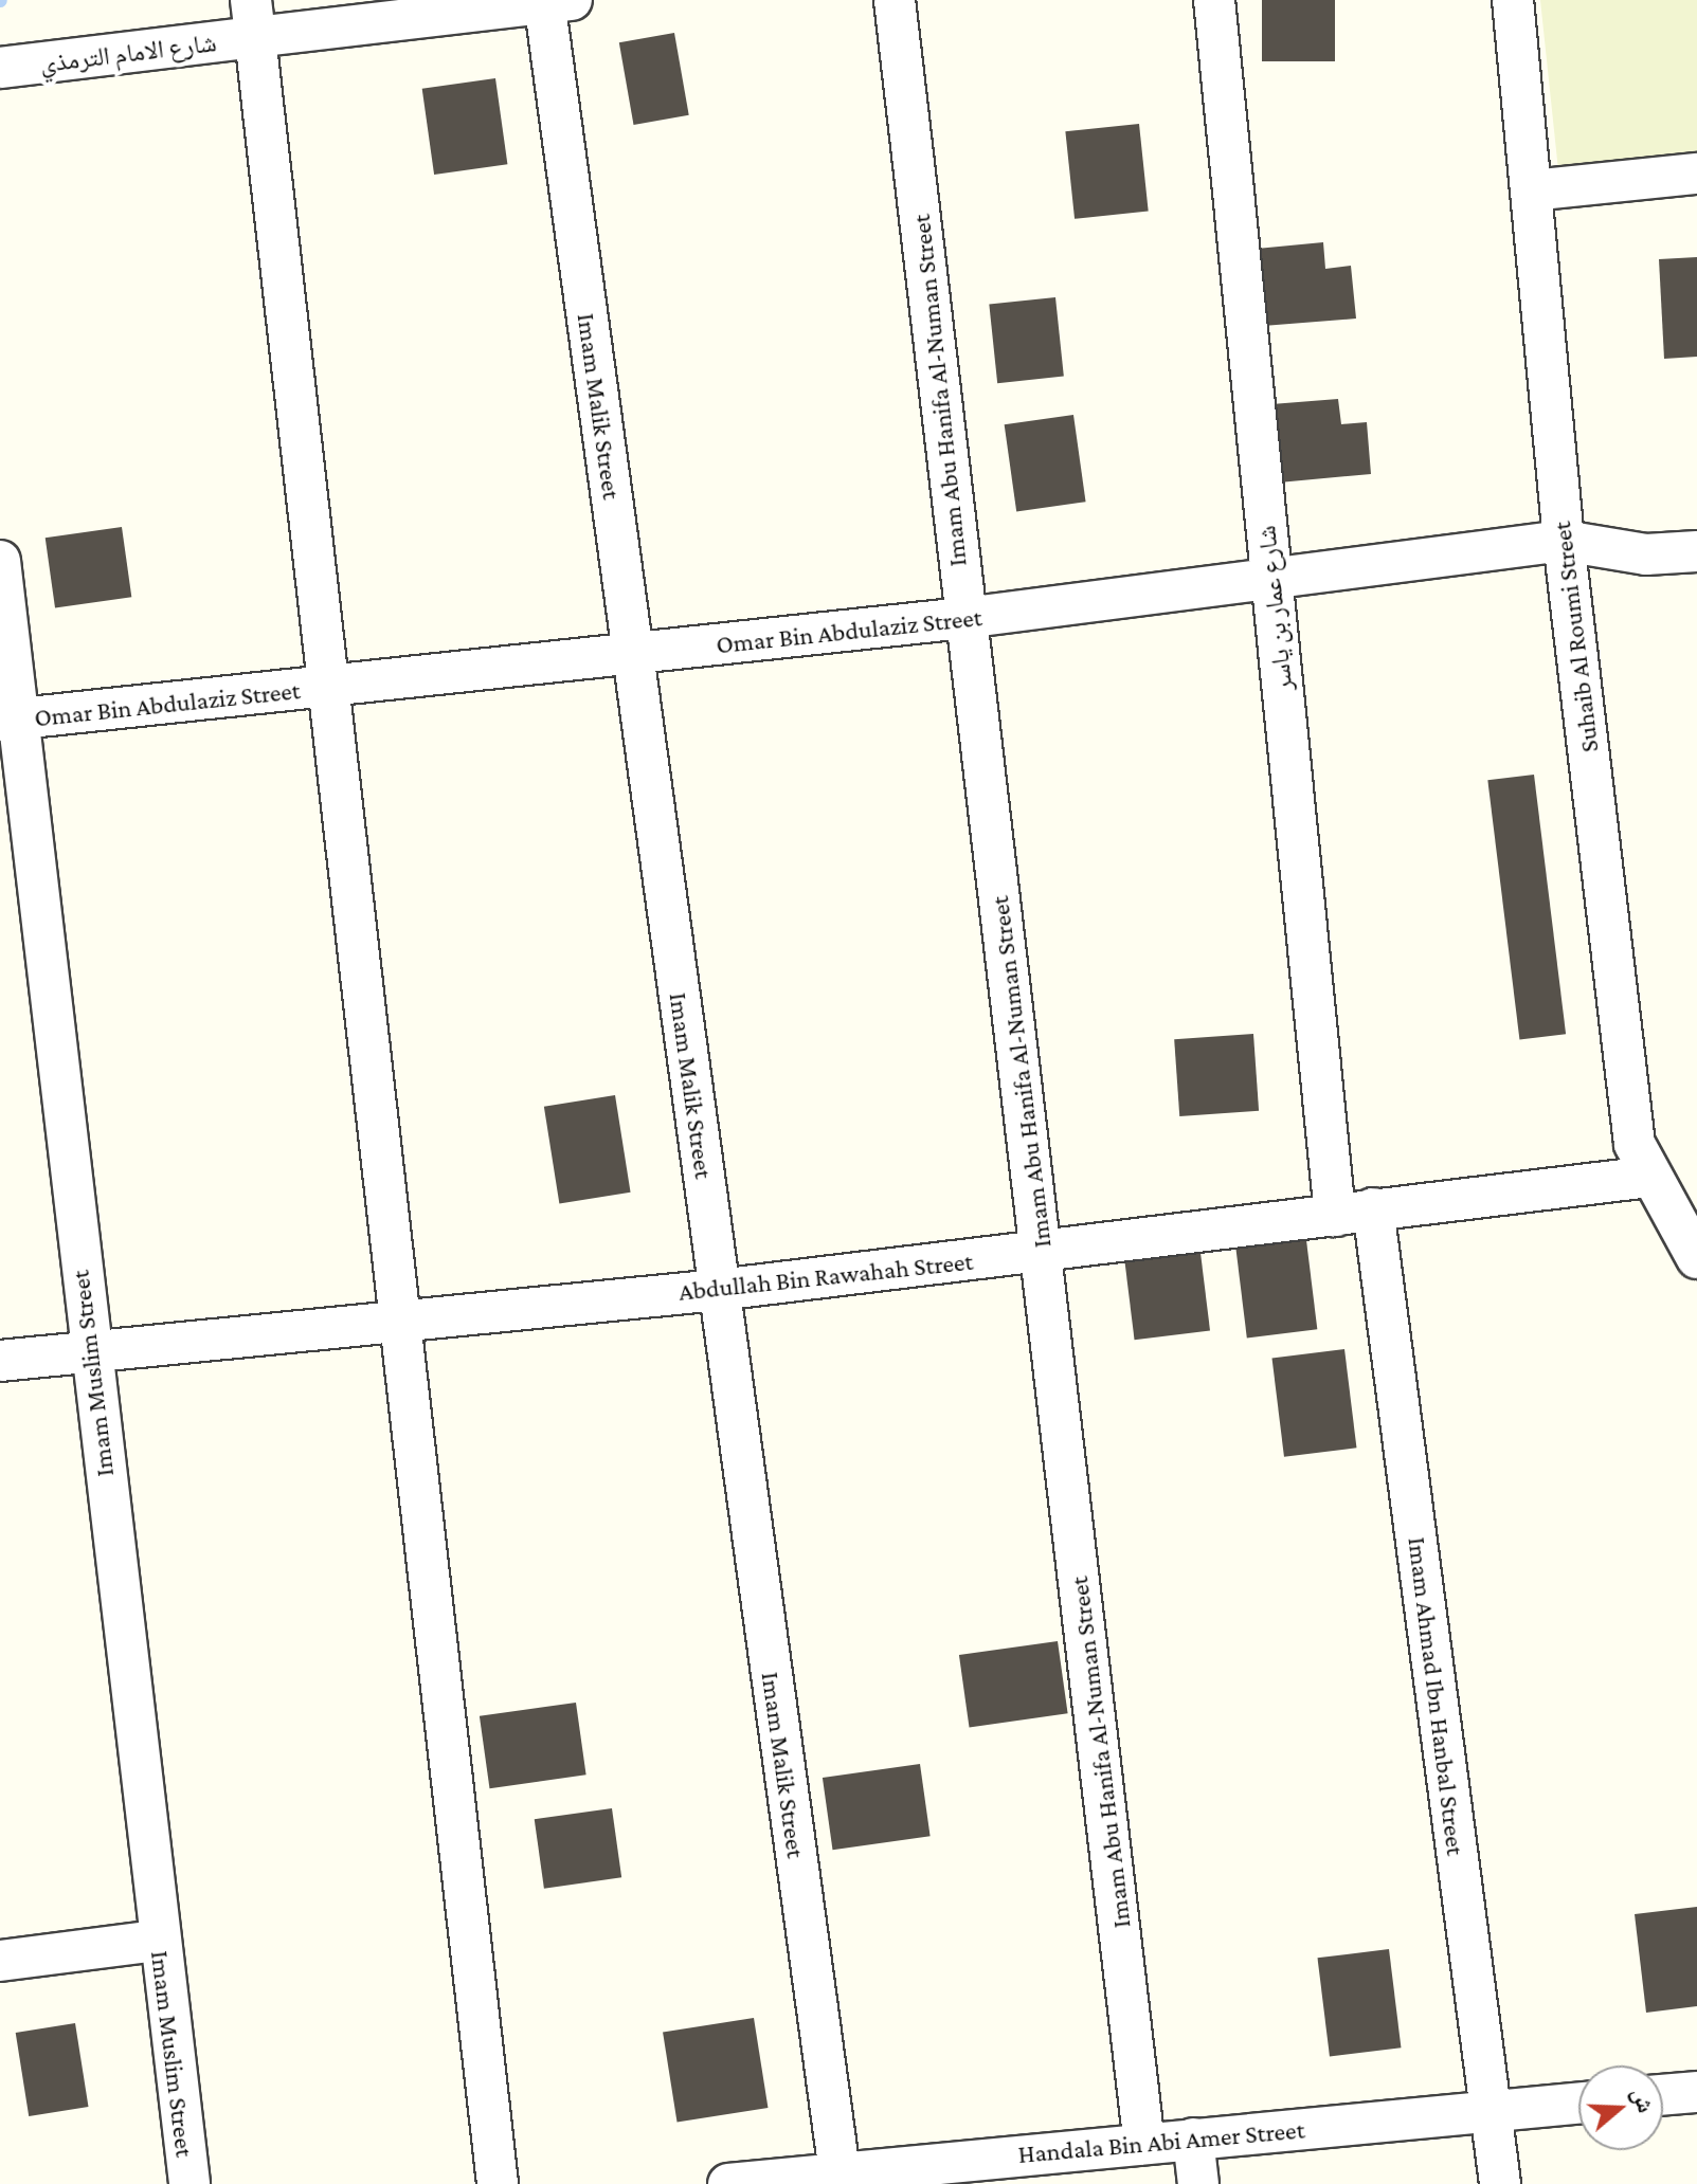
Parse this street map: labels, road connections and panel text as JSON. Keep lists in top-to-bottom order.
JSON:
{
  "streets": {
    "street": [
      "شارع الامام الترمذي",
      "Imam Abu Hanifa Al-Numan Street",
      "Imam Malik Street",
      "شارع عمار بن ياسر",
      "Omar Bin Abdulaziz Street",
      "Suhaib Al Roumi Street",
      "Abdullah Bin Rawahah Street",
      "Imam Muslim Street",
      "Imam Ahmad Ibn Hanbal Street",
      "Handala Bin Abi Amer Street"
    ]
  },
  "crossings": [
    ["شارع الامام الترمذي", "Imam Malik Street"],
    ["Imam Abu Hanifa Al-Numan Street", "Omar Bin Abdulaziz Street"],
    ["Imam Abu Hanifa Al-Numan Street", "Abdullah Bin Rawahah Street"],
    ["Imam Abu Hanifa Al-Numan Street", "Handala Bin Abi Amer Street"],
    ["Imam Malik Street", "Omar Bin Abdulaziz Street"],
    ["Imam Malik Street", "Abdullah Bin Rawahah Street"],
    ["Imam Malik Street", "Handala Bin Abi Amer Street"],
    ["شارع عمار بن ياسر", "Omar Bin Abdulaziz Street"],
    ["شارع عمار بن ياسر", "Abdullah Bin Rawahah Street"],
    ["شارع عمار بن ياسر", "Imam Ahmad Ibn Hanbal Street"],
    ["Omar Bin Abdulaziz Street", "Suhaib Al Roumi Street"],
    ["Omar Bin Abdulaziz Street", "Imam Muslim Street"],
    ["Suhaib Al Roumi Street", "Abdullah Bin Rawahah Street"],
    ["Abdullah Bin Rawahah Street", "Imam Muslim Street"],
    ["Abdullah Bin Rawahah Street", "Imam Ahmad Ibn Hanbal Street"],
    ["Imam Ahmad Ibn Hanbal Street", "Handala Bin Abi Amer Street"]
  ],
  "north": "right"
}
